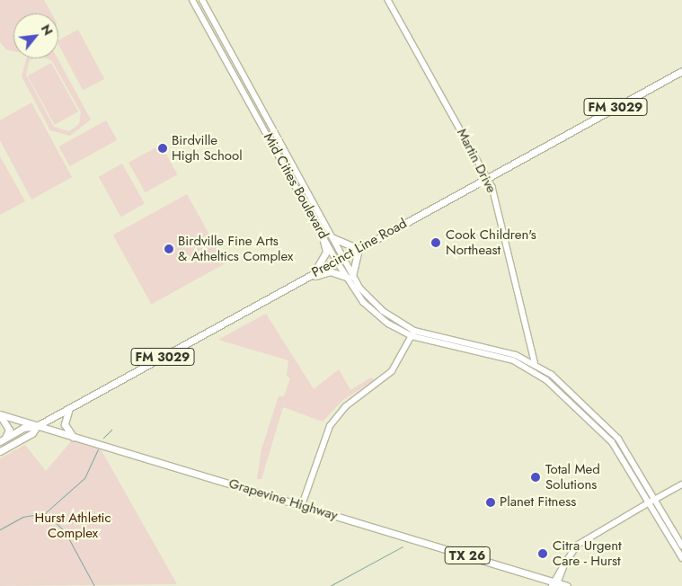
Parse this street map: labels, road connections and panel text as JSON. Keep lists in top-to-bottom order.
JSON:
{
  "streets": {
    "main road": [
      "FM 3029",
      "Mid Cities Boulevard",
      "Precinct Line Road",
      "Grapevine Highway",
      "TX 26"
    ],
    "street": ["Martin Drive"]
  },
  "crossings": [
    ["Martin Drive", "Mid Cities Boulevard"],
    ["Martin Drive", "Precinct Line Road"],
    ["Mid Cities Boulevard", "Precinct Line Road"],
    ["Precinct Line Road", "Grapevine Highway"]
  ],
  "parks": ["Hurst Athletic Complex"],
  "places": [
    "Birdville High School",
    "Cook Children's Northeast",
    "Birdville Fine Arts & Atheltics Complex",
    "Total Med Solutions",
    "Planet Fitness",
    "Citra Urgent Care - Hurst"
  ],
  "north": "top right"
}
